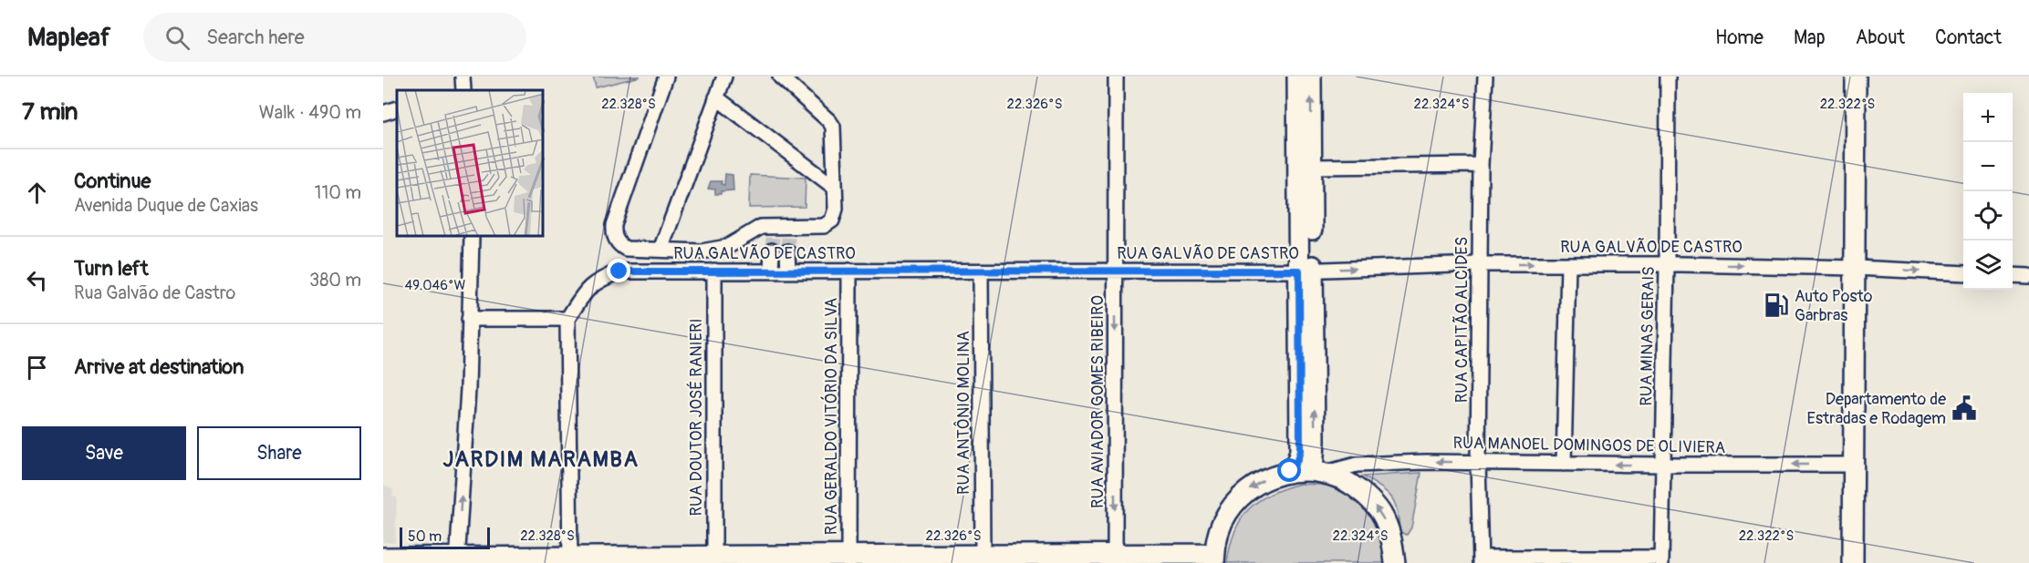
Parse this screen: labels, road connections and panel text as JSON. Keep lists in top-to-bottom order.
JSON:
{
  "streets": {
    "street": [
      "RUA GALVÃO DE CASTRO",
      "RUA CAPITÃO ALCIDES",
      "RUA MINAS GERAIS",
      "RUA AVIADOR GOMES RIBEIRO",
      "RUA ANTÔNIO MOLINA",
      "RUA GERALDO VITÓRIO DA SILVA",
      "RUA DOUTOR JOSÉ RANIERI",
      "RUA MANOEL DOMINGOS DE OLIVIERA"
    ]
  },
  "crossings": [
    ["RUA GALVÃO DE CASTRO", "RUA CAPITÃO ALCIDES"],
    ["RUA GALVÃO DE CASTRO", "RUA MINAS GERAIS"],
    ["RUA GALVÃO DE CASTRO", "RUA AVIADOR GOMES RIBEIRO"],
    ["RUA GALVÃO DE CASTRO", "RUA ANTÔNIO MOLINA"],
    ["RUA GALVÃO DE CASTRO", "RUA GERALDO VITÓRIO DA SILVA"],
    ["RUA GALVÃO DE CASTRO", "RUA DOUTOR JOSÉ RANIERI"],
    ["RUA CAPITÃO ALCIDES", "RUA MANOEL DOMINGOS DE OLIVIERA"],
    ["RUA MINAS GERAIS", "RUA MANOEL DOMINGOS DE OLIVIERA"]
  ],
  "one_way": ["RUA GALVÃO DE CASTRO", "RUA AVIADOR GOMES RIBEIRO", "RUA MANOEL DOMINGOS DE OLIVIERA"],
  "districts": ["JARDIM MARAMBA"],
  "places": {
    "fuel station": ["Auto Posto Garbras"],
    "public building": ["Departamento de Estradas e Rodagem"]
  },
  "scale_bar": "50 m",
  "page": {
    "header": "Mapleaf",
    "search": "Search here",
    "nav": [
      "Home",
      "Map",
      "About",
      "Contact"
    ],
    "heading": ["7 min", "Walk · 490 m"],
    "map_buttons": ["+", "−"],
    "list": [
      ["Continue", "Avenida Duque de Caxias", "110 m"],
      ["Turn left", "Rua Galvão de Castro", "380 m"],
      "Arrive at destination"
    ],
    "buttons": ["Save", "Share"],
    "scale": "50 m"
  },
  "coordinates": [
    "22.328°S",
    "22.326°S",
    "22.324°S",
    "22.322°S",
    "49.046°W"
  ]
}
